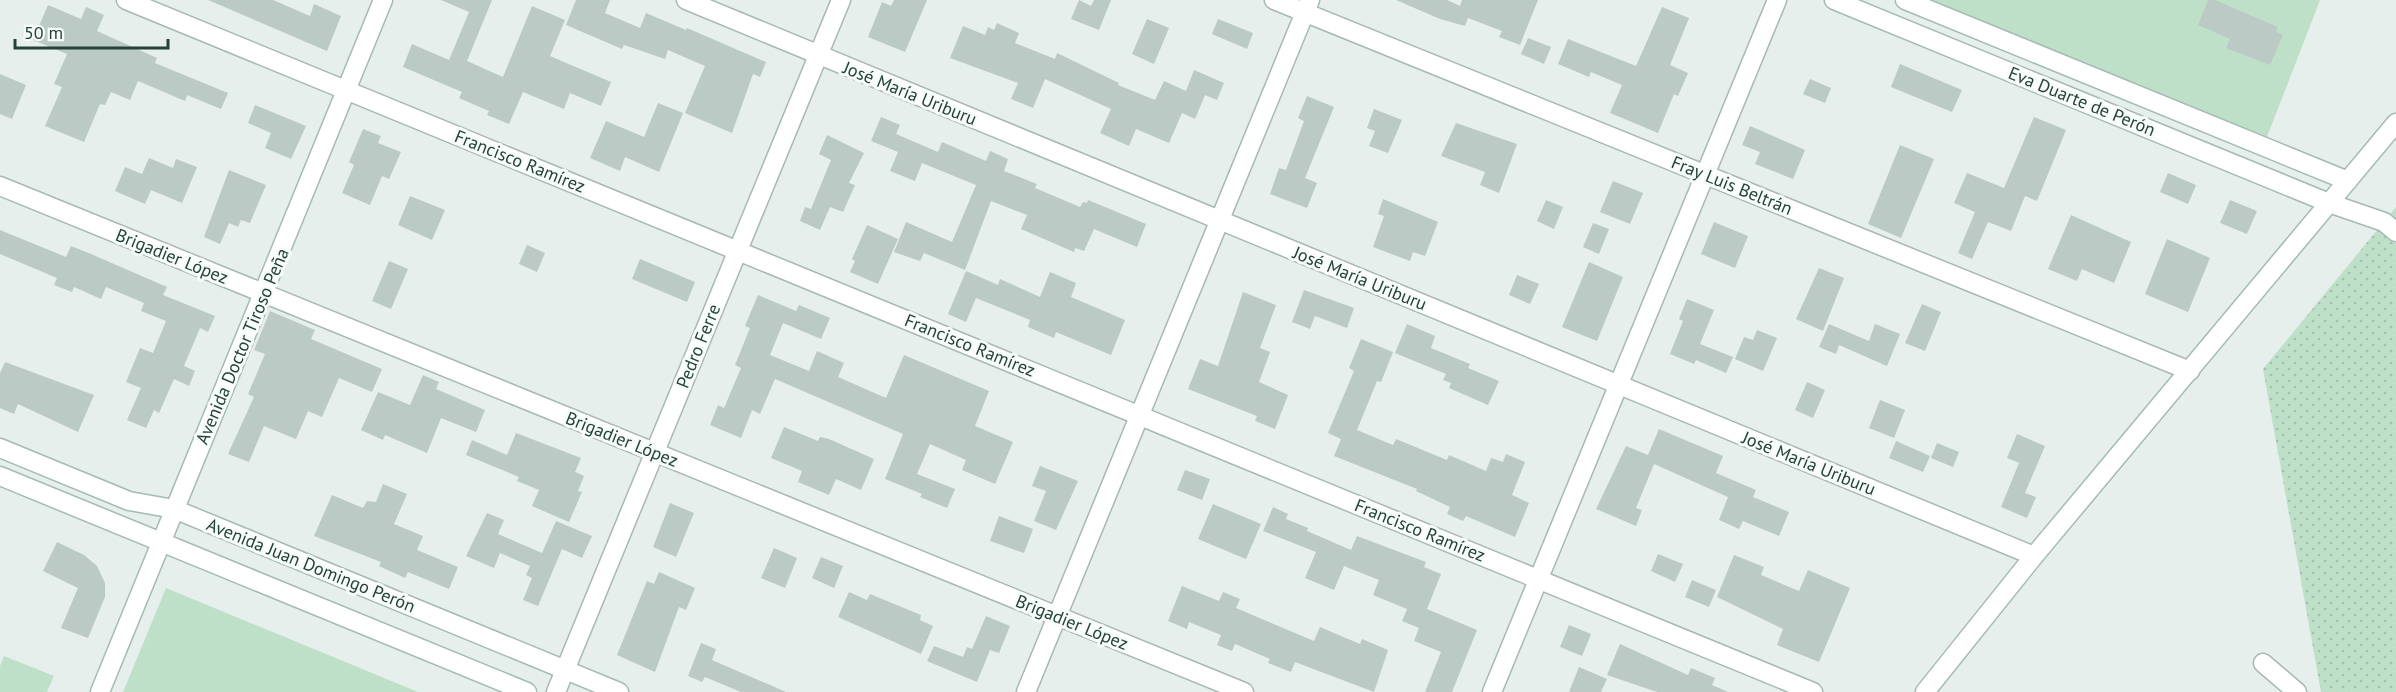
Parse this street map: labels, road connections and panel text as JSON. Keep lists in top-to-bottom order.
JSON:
{
  "streets": {
    "street": [
      "José María Uriburu",
      "Eva Duarte de Perón",
      "Francisco Ramírez",
      "Fray Luis Beltrán",
      "Brigadier López",
      "Avenida Doctor Tiroso Peña",
      "Pedro Ferre",
      "Avenida Juan Domingo Perón"
    ]
  },
  "crossings": [
    ["José María Uriburu", "Pedro Ferre"],
    ["Francisco Ramírez", "Avenida Doctor Tiroso Peña"],
    ["Francisco Ramírez", "Pedro Ferre"],
    ["Brigadier López", "Avenida Doctor Tiroso Peña"],
    ["Brigadier López", "Pedro Ferre"],
    ["Avenida Doctor Tiroso Peña", "Avenida Juan Domingo Perón"],
    ["Pedro Ferre", "Avenida Juan Domingo Perón"]
  ],
  "scale_bar": "50 m"
}
